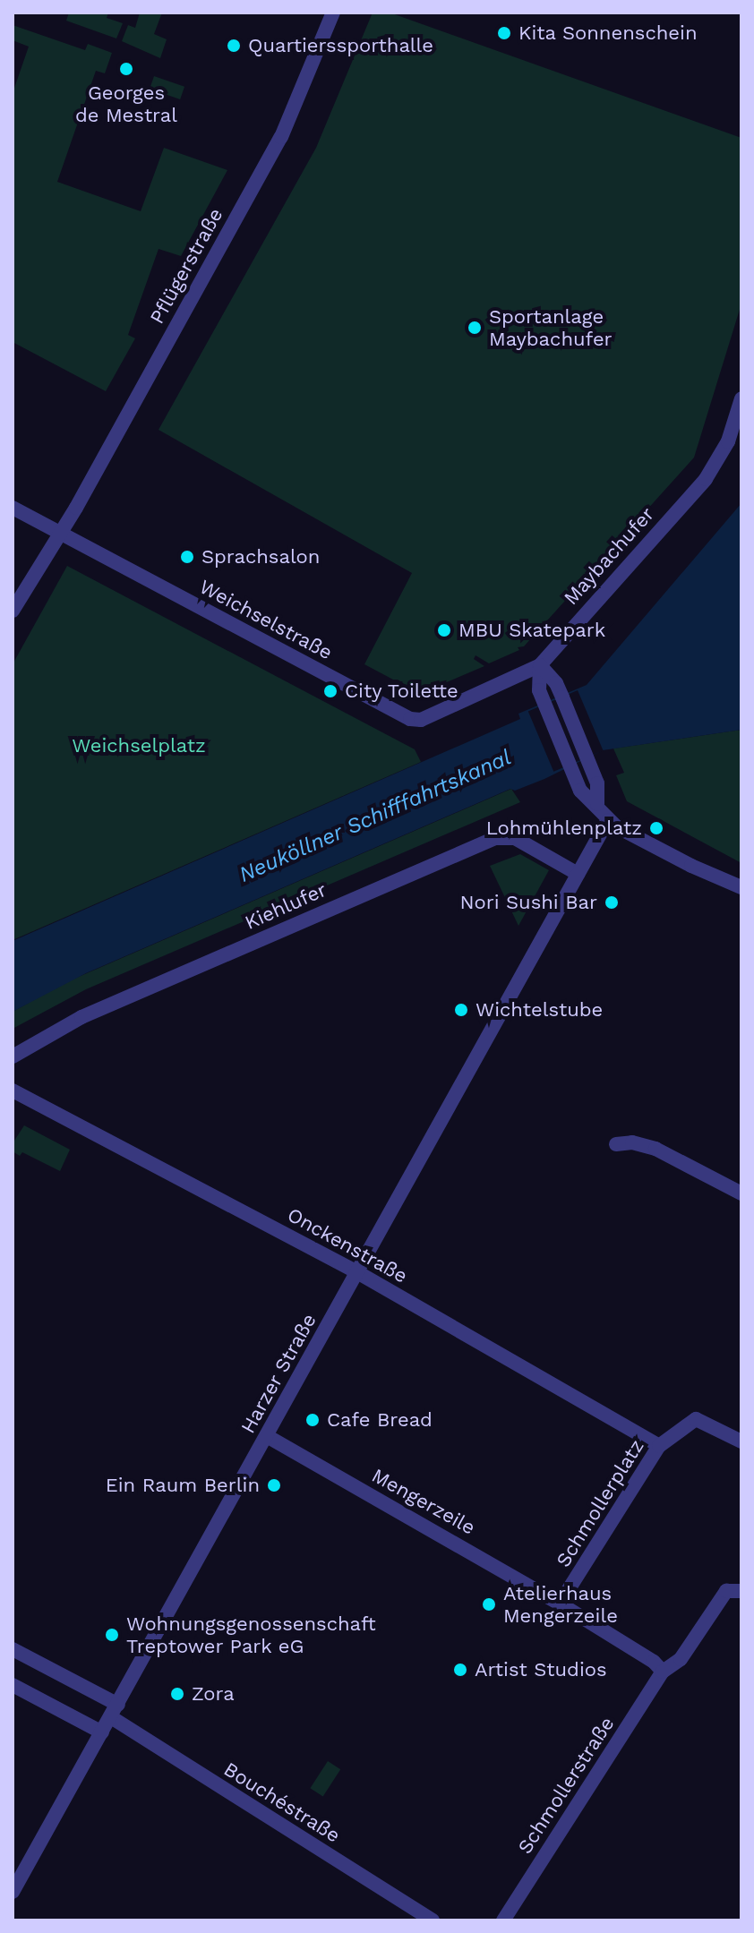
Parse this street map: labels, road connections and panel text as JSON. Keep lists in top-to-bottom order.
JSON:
{
  "streets": {
    "street": [
      "Pflügerstraße",
      "Maybachufer",
      "Weichselstraße",
      "Kiehlufer",
      "Onckenstraße",
      "Harzer Straße",
      "Mengerzeile",
      "Schmollerplatz",
      "Schmollerstraße",
      "Bouchéstraße"
    ]
  },
  "crossings": [
    ["Pflügerstraße", "Weichselstraße"],
    ["Maybachufer", "Weichselstraße"],
    ["Kiehlufer", "Harzer Straße"],
    ["Onckenstraße", "Harzer Straße"],
    ["Onckenstraße", "Schmollerplatz"],
    ["Harzer Straße", "Mengerzeile"],
    ["Harzer Straße", "Bouchéstraße"],
    ["Mengerzeile", "Schmollerplatz"]
  ],
  "water": ["Neuköllner Schifffahrtskanal"],
  "parks": ["Weichselplatz"],
  "places": [
    "Kita Sonnenschein",
    "Quartierssporthalle",
    "Georges de Mestral",
    "Sportanlage Maybachufer",
    "Sprachsalon",
    "MBU Skatepark",
    "City Toilette",
    "Lohmühlenplatz",
    "Nori Sushi Bar",
    "Wichtelstube",
    "Cafe Bread",
    "Ein Raum Berlin",
    "Atelierhaus Mengerzeile",
    "Wohnungsgenossenschaft Treptower Park eG",
    "Artist Studios",
    "Zora"
  ]
}
